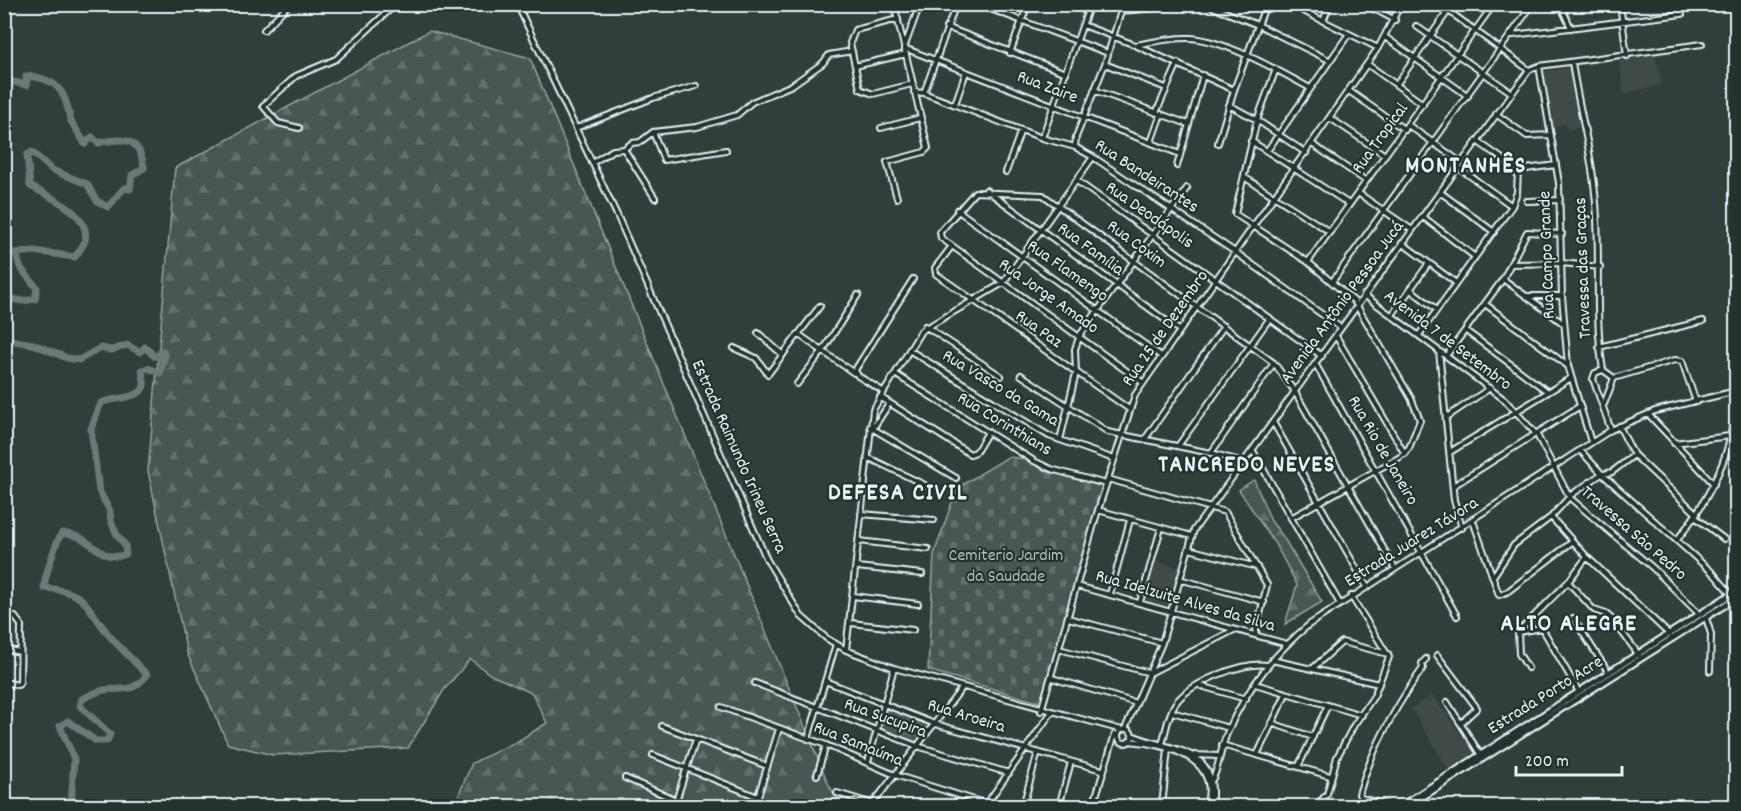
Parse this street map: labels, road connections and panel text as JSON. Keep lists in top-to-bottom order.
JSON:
{
  "streets": {
    "main road": ["Estrada Porto Acre"],
    "street": [
      "Rua Zaire",
      "Rua Tropical",
      "Rua Bandeirantes",
      "Rua Deodápolis",
      "Rua Coxim",
      "Rua Família",
      "Rua Campo Grande",
      "Travessa das Graças",
      "Rua Flamengo",
      "Rua Jorge Amado",
      "Avenida Antônio Pessoa Jucá",
      "Rua 25 de Dezembro",
      "Rua Paz",
      "Avenida 7 de Setembro",
      "Rua Vasco da Gama",
      "Rua Corinthians",
      "Rua Rio de Janeiro",
      "Estrada Raimundo Irineu Serra",
      "Travessa São Pedro",
      "Estrada Juarez Távora",
      "Rua Idelzuite Alves da Silva",
      "Rua Aroeira",
      "Rua Sucupira",
      "Rua Samaúma"
    ]
  },
  "crossings": [
    ["Rua Bandeirantes", "Avenida Antônio Pessoa Jucá"],
    ["Rua Bandeirantes", "Rua 25 de Dezembro"],
    ["Rua Deodápolis", "Avenida Antônio Pessoa Jucá"],
    ["Rua Deodápolis", "Rua 25 de Dezembro"],
    ["Rua Coxim", "Rua Família"],
    ["Rua Coxim", "Avenida Antônio Pessoa Jucá"],
    ["Rua Coxim", "Rua 25 de Dezembro"],
    ["Rua Coxim", "Estrada Juarez Távora"],
    ["Rua Família", "Rua 25 de Dezembro"],
    ["Rua Campo Grande", "Estrada Juarez Távora"],
    ["Travessa das Graças", "Estrada Juarez Távora"],
    ["Rua Flamengo", "Rua Jorge Amado"],
    ["Rua Flamengo", "Rua 25 de Dezembro"],
    ["Rua Jorge Amado", "Rua 25 de Dezembro"],
    ["Rua Jorge Amado", "Rua Paz"],
    ["Avenida Antônio Pessoa Jucá", "Avenida 7 de Setembro"],
    ["Avenida Antônio Pessoa Jucá", "Rua Corinthians"],
    ["Avenida Antônio Pessoa Jucá", "Rua Rio de Janeiro"],
    ["Avenida Antônio Pessoa Jucá", "Estrada Raimundo Irineu Serra"],
    ["Avenida Antônio Pessoa Jucá", "Rua Idelzuite Alves da Silva"],
    ["Avenida Antônio Pessoa Jucá", "Rua Aroeira"],
    ["Rua 25 de Dezembro", "Rua Paz"],
    ["Rua 25 de Dezembro", "Rua Vasco da Gama"],
    ["Rua 25 de Dezembro", "Rua Corinthians"],
    ["Rua 25 de Dezembro", "Estrada Raimundo Irineu Serra"],
    ["Rua 25 de Dezembro", "Rua Idelzuite Alves da Silva"],
    ["Avenida 7 de Setembro", "Travessa São Pedro"],
    ["Avenida 7 de Setembro", "Estrada Juarez Távora"],
    ["Rua Rio de Janeiro", "Estrada Juarez Távora"],
    ["Travessa São Pedro", "Estrada Juarez Távora"],
    ["Travessa São Pedro", "Estrada Porto Acre"],
    ["Estrada Juarez Távora", "Rua Idelzuite Alves da Silva"]
  ],
  "districts": [
    "MONTANHÊS",
    "TANCREDO NEVES",
    "DEFESA CIVIL",
    "ALTO ALEGRE"
  ],
  "parks": ["Cemiterio Jardim da Saudade"],
  "scale_bar": "200 m"
}
